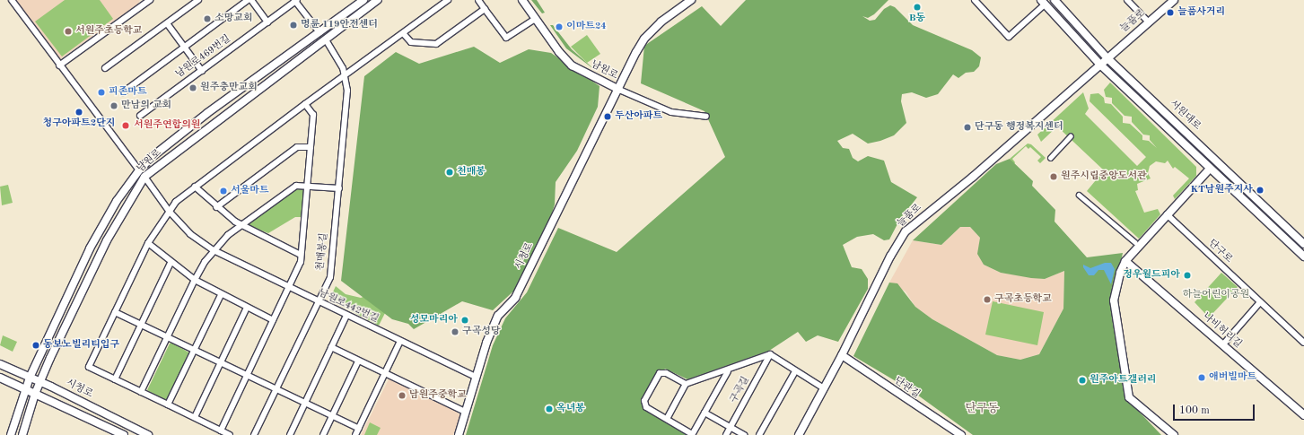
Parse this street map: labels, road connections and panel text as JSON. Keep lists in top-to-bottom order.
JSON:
{
  "streets": {
    "street": [
      "늘품로",
      "남원로469번길",
      "남원로",
      "서원대로",
      "천매봉길",
      "단구로",
      "시청로",
      "남원로442번길",
      "나비허리길",
      "단관길",
      "구곡길"
    ]
  },
  "crossings": [
    ["늘품로", "서원대로"],
    ["늘품로", "단관길"],
    ["남원로469번길", "남원로"],
    ["남원로469번길", "천매봉길"],
    ["남원로", "천매봉길"],
    ["남원로", "시청로"],
    ["남원로", "남원로442번길"],
    ["천매봉길", "남원로442번길"],
    ["시청로", "남원로442번길"]
  ],
  "districts": ["단구동"],
  "parks": ["하늘어린이공원"],
  "places": [
    "B동",
    "늘품사거리",
    "소망교회",
    "명륜 119안전센터",
    "이마트24",
    "서원주초등학교",
    "원주충만교회",
    "피존마트",
    "만남의 교회",
    "청구아파트2단지",
    "두산아파트",
    "서원주연합의원",
    "단구동 행정복지센터",
    "천매봉",
    "원주시립중앙도서관",
    "KT남원주지사",
    "서울마트",
    "정우월드피아",
    "구곡초등학교",
    "성모마리아",
    "구곡성당",
    "동보노빌리티입구",
    "애버빌마트",
    "원주아트갤러리",
    "남원주중학교",
    "옥녀봉"
  ],
  "scale_bar": "100 m"
}
